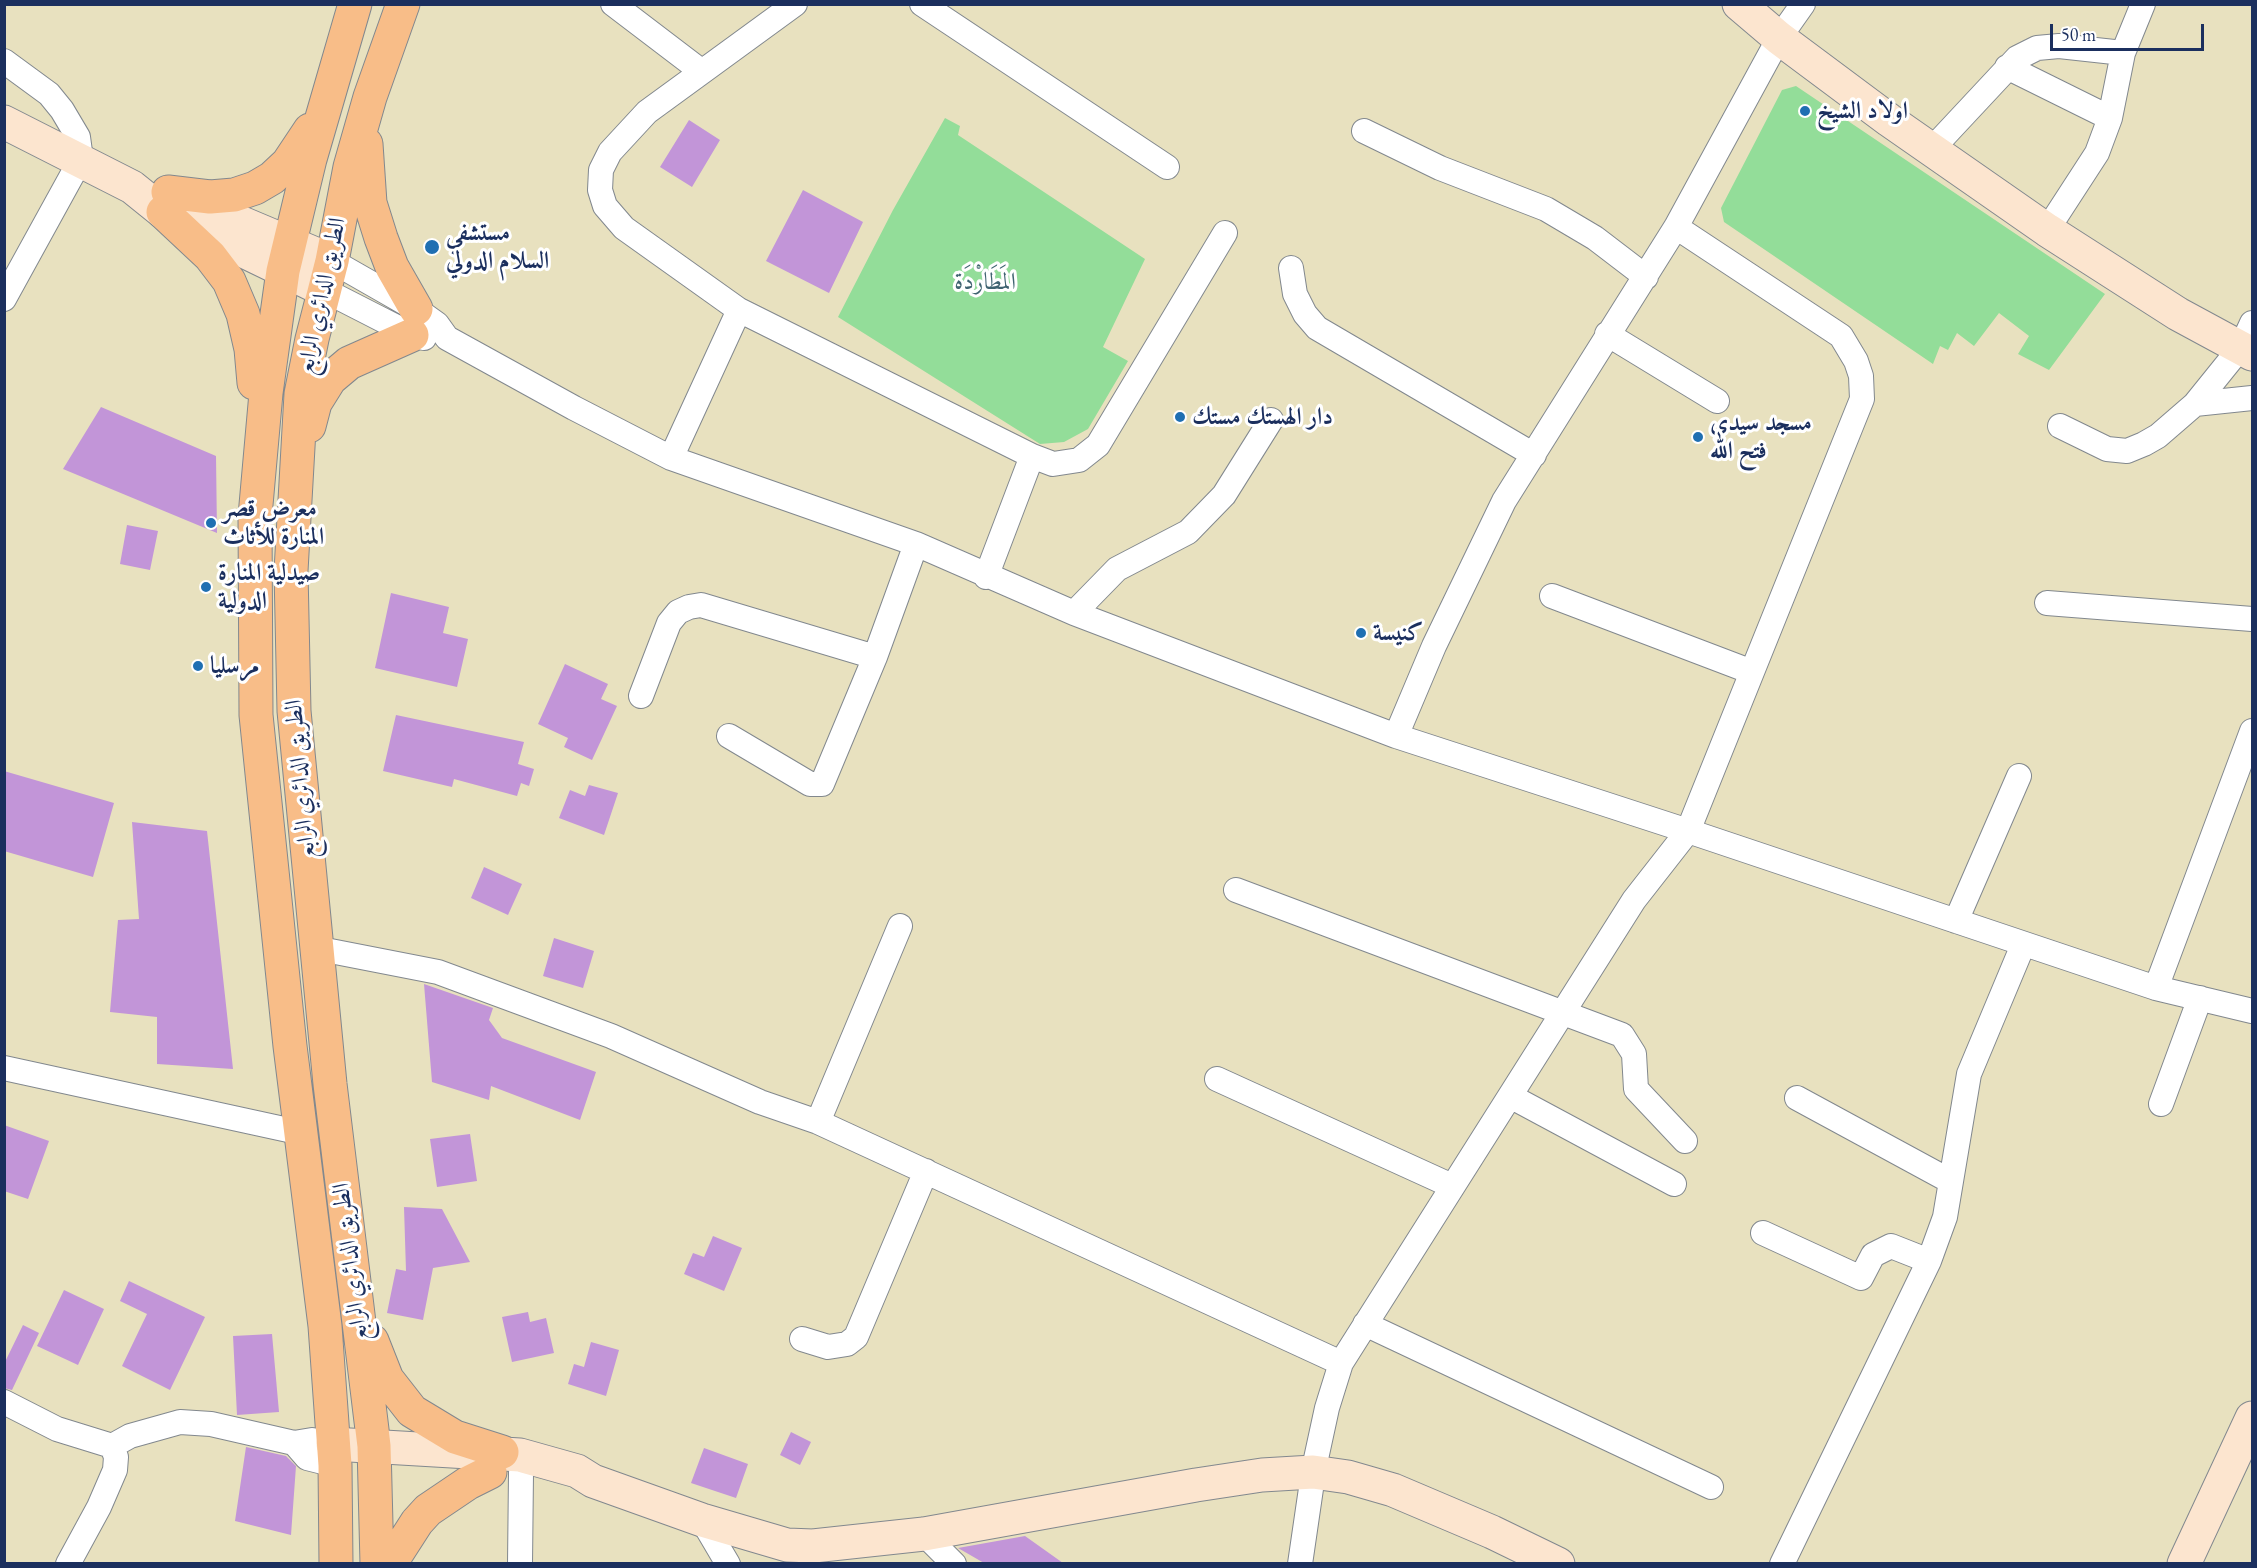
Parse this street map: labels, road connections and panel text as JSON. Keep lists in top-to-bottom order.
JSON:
{
  "streets": {
    "main road": ["الطريق الدائري الرابع"]
  },
  "parks": ["المَطَارْدَة"],
  "places": [
    "اولاد الشيخ",
    "مستشفي السلام الدولي",
    "دار الهستك مستك",
    "مسجد سيدي فتح الله",
    "معرض قصر المنارة للأثاث",
    "صيدلية المنارة الدولية",
    "كنيسة",
    "مرسليا"
  ],
  "scale_bar": "50 m"
}
